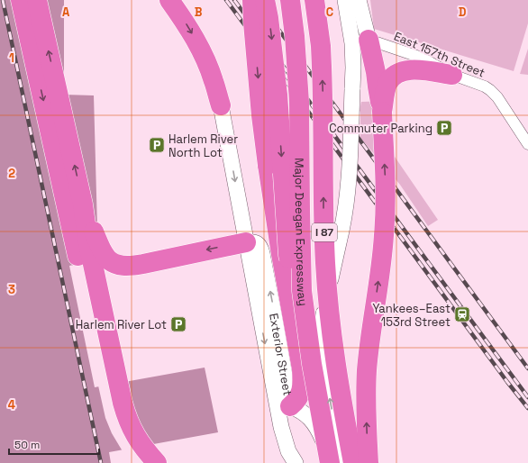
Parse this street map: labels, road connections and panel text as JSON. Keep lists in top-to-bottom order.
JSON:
{
  "streets": {
    "highway": ["Major Deegan Expressway", "I 87"],
    "main road": ["Exterior Street"],
    "street": ["East 157th Street"]
  },
  "crossings": [
    ["Major Deegan Expressway", "Exterior Street"]
  ],
  "places": {
    "parking": ["Commuter Parking", "Harlem River North Lot", "Harlem River Lot"],
    "station": ["Yankees–East 153rd Street"]
  },
  "scale_bar": "50 m",
  "grid": {
    "columns": [
      "A",
      "B",
      "C",
      "D"
    ],
    "rows": [
      "1",
      "2",
      "3",
      "4"
    ]
  }
}
